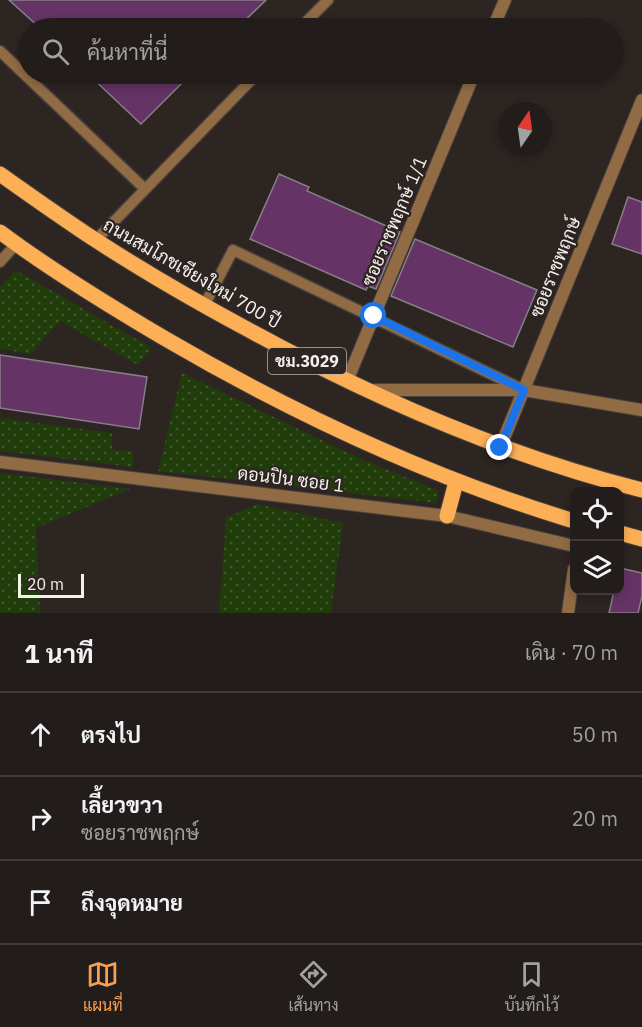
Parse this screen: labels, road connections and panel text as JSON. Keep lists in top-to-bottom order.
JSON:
{
  "streets": {
    "main road": ["ถนนสมโภชเชียงใหม่ 700 ปี", "ชม.3029"],
    "street": ["ซอยราชพฤกษ์ 1/1", "ซอยราชพฤกษ์", "ดอนปิน ซอย 1"]
  },
  "crossings": [
    ["ซอยราชพฤกษ์ 1/1", "ถนนสมโภชเชียงใหม่ 700 ปี"],
    ["ซอยราชพฤกษ์", "ถนนสมโภชเชียงใหม่ 700 ปี"]
  ],
  "scale_bar": "20 m",
  "north": "top",
  "page": {
    "search": "ค้นหาที่นี่",
    "scale": "20 m",
    "heading": ["1 นาที", "เดิน · 70 m"],
    "list": [
      ["ตรงไป", "50 m"],
      ["เลี้ยวขวา", "ซอยราชพฤกษ์", "20 m"],
      "ถึงจุดหมาย"
    ],
    "nav": ["แผนที่", "เส้นทาง", "บันทึกไว้"]
  }
}
